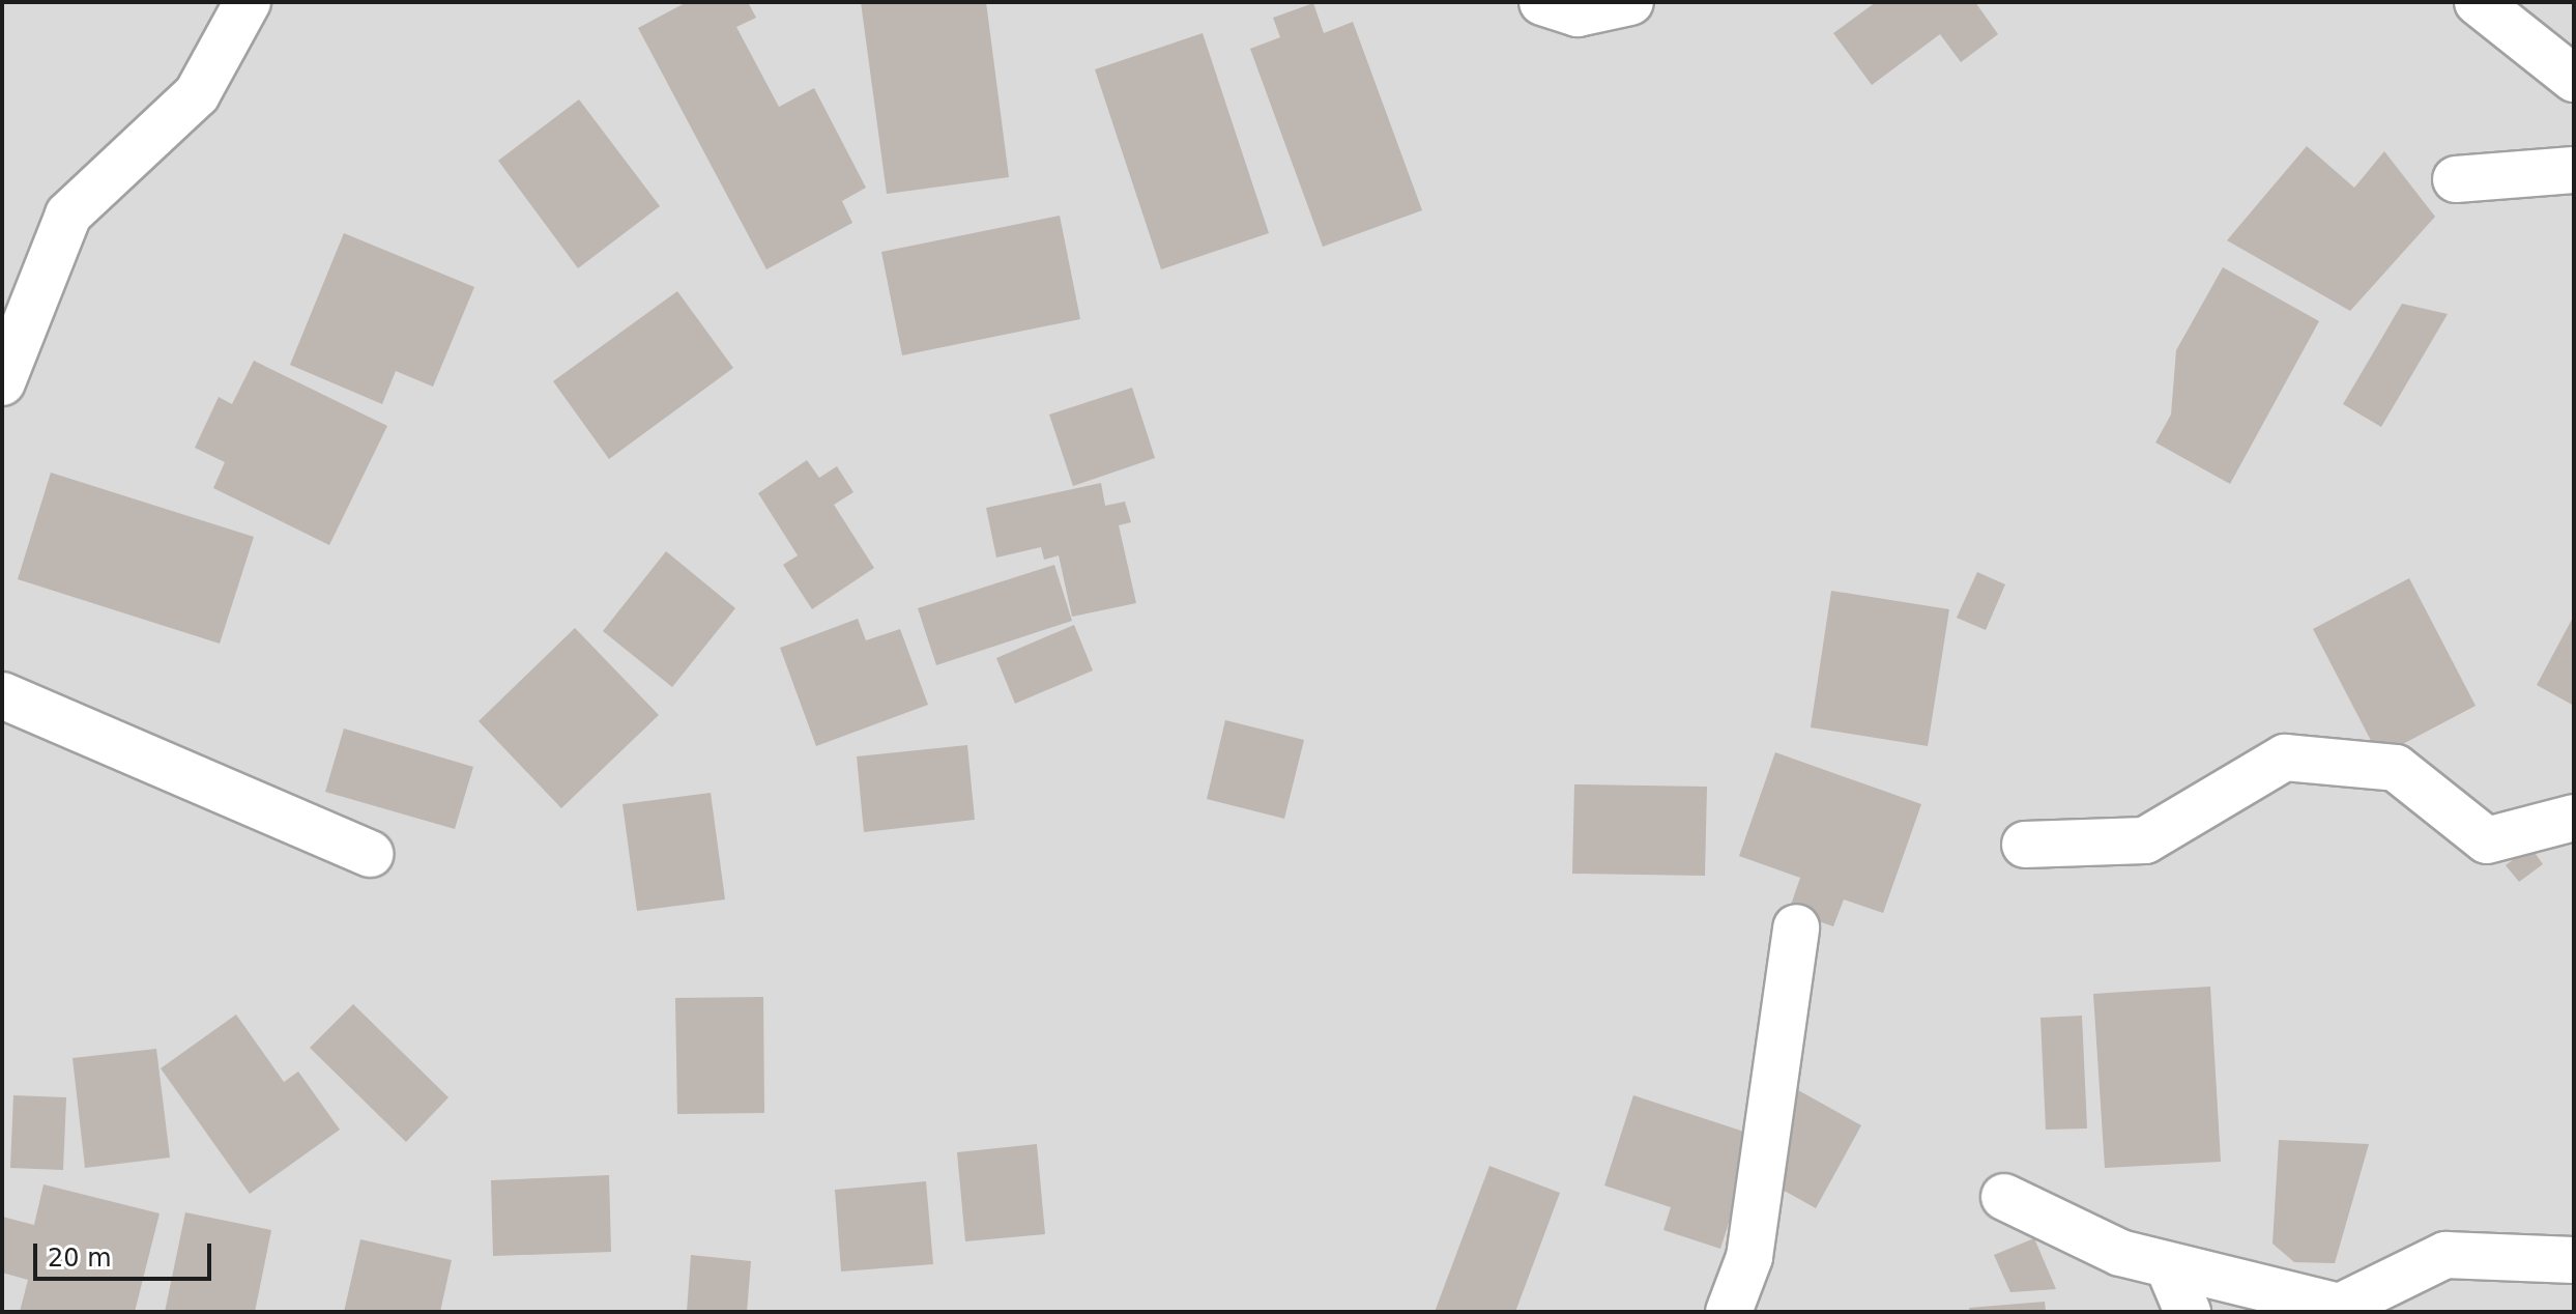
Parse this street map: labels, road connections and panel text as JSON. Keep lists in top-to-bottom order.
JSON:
{
  "scale_bar": "20 m"
}
